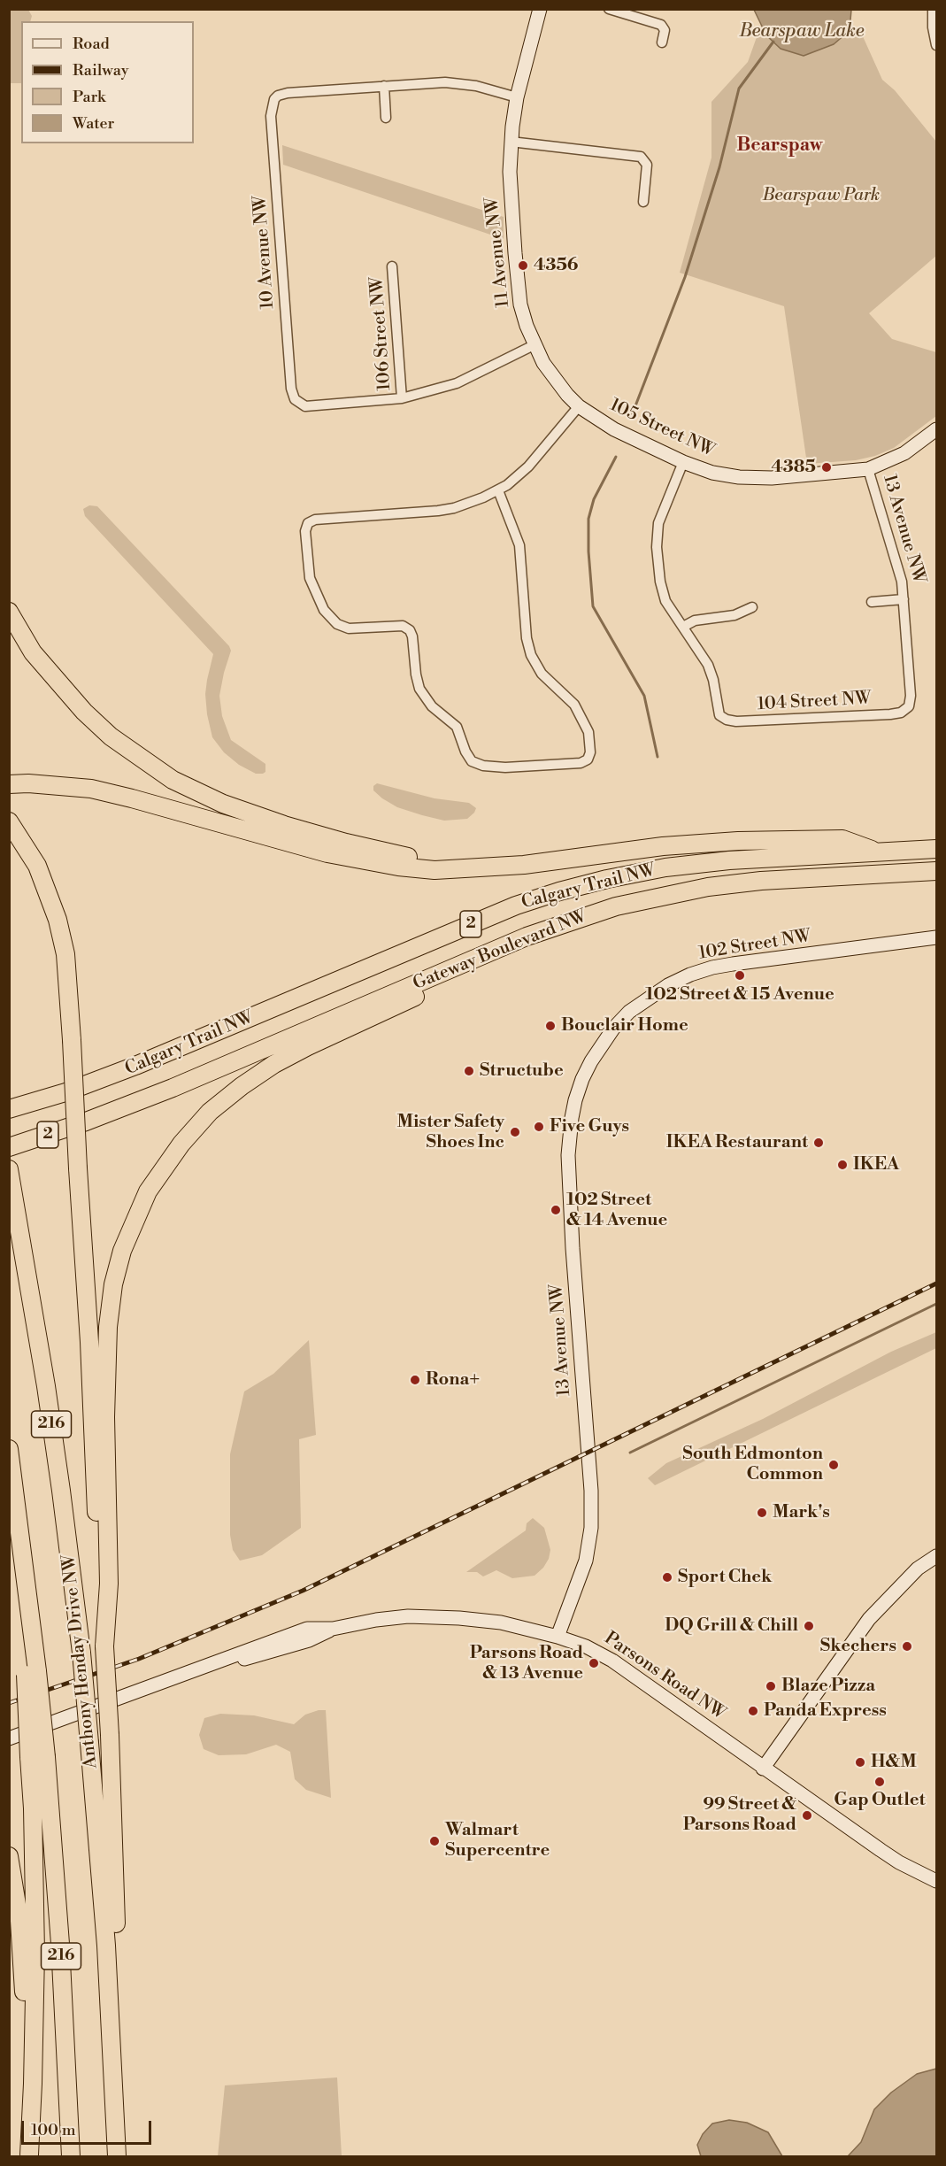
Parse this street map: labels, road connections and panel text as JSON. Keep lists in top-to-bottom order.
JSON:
{
  "streets": {
    "highway": [
      "Calgary Trail NW",
      "2",
      "Gateway Boulevard NW",
      "216",
      "Anthony Henday Drive NW"
    ],
    "street": [
      "10 Avenue NW",
      "11 Avenue NW",
      "106 Street NW",
      "105 Street NW",
      "13 Avenue NW",
      "104 Street NW",
      "102 Street NW",
      "Parsons Road NW"
    ]
  },
  "crossings": [
    ["10 Avenue NW", "106 Street NW"],
    ["11 Avenue NW", "106 Street NW"],
    ["11 Avenue NW", "105 Street NW"],
    ["105 Street NW", "13 Avenue NW"],
    ["13 Avenue NW", "104 Street NW"],
    ["13 Avenue NW", "102 Street NW"],
    ["13 Avenue NW", "Parsons Road NW"]
  ],
  "districts": ["Bearspaw"],
  "water": ["Bearspaw Lake"],
  "parks": ["Bearspaw Park"],
  "places": [
    "4356",
    "4385",
    "102 Street & 15 Avenue",
    "Bouclair Home",
    "Structube",
    "Five Guys",
    "Mister Safety Shoes Inc",
    "IKEA Restaurant",
    "IKEA",
    "102 Street & 14 Avenue",
    "Rona+",
    "South Edmonton Common",
    "Mark's",
    "Sport Chek",
    "DQ Grill & Chill",
    "Skechers",
    "Parsons Road & 13 Avenue",
    "Blaze Pizza",
    "Panda Express",
    "H&M",
    "Gap Outlet",
    "99 Street & Parsons Road",
    "Walmart Supercentre"
  ],
  "legend": [
    "Road",
    "Railway",
    "Park",
    "Water"
  ],
  "scale_bar": "100 m"
}
